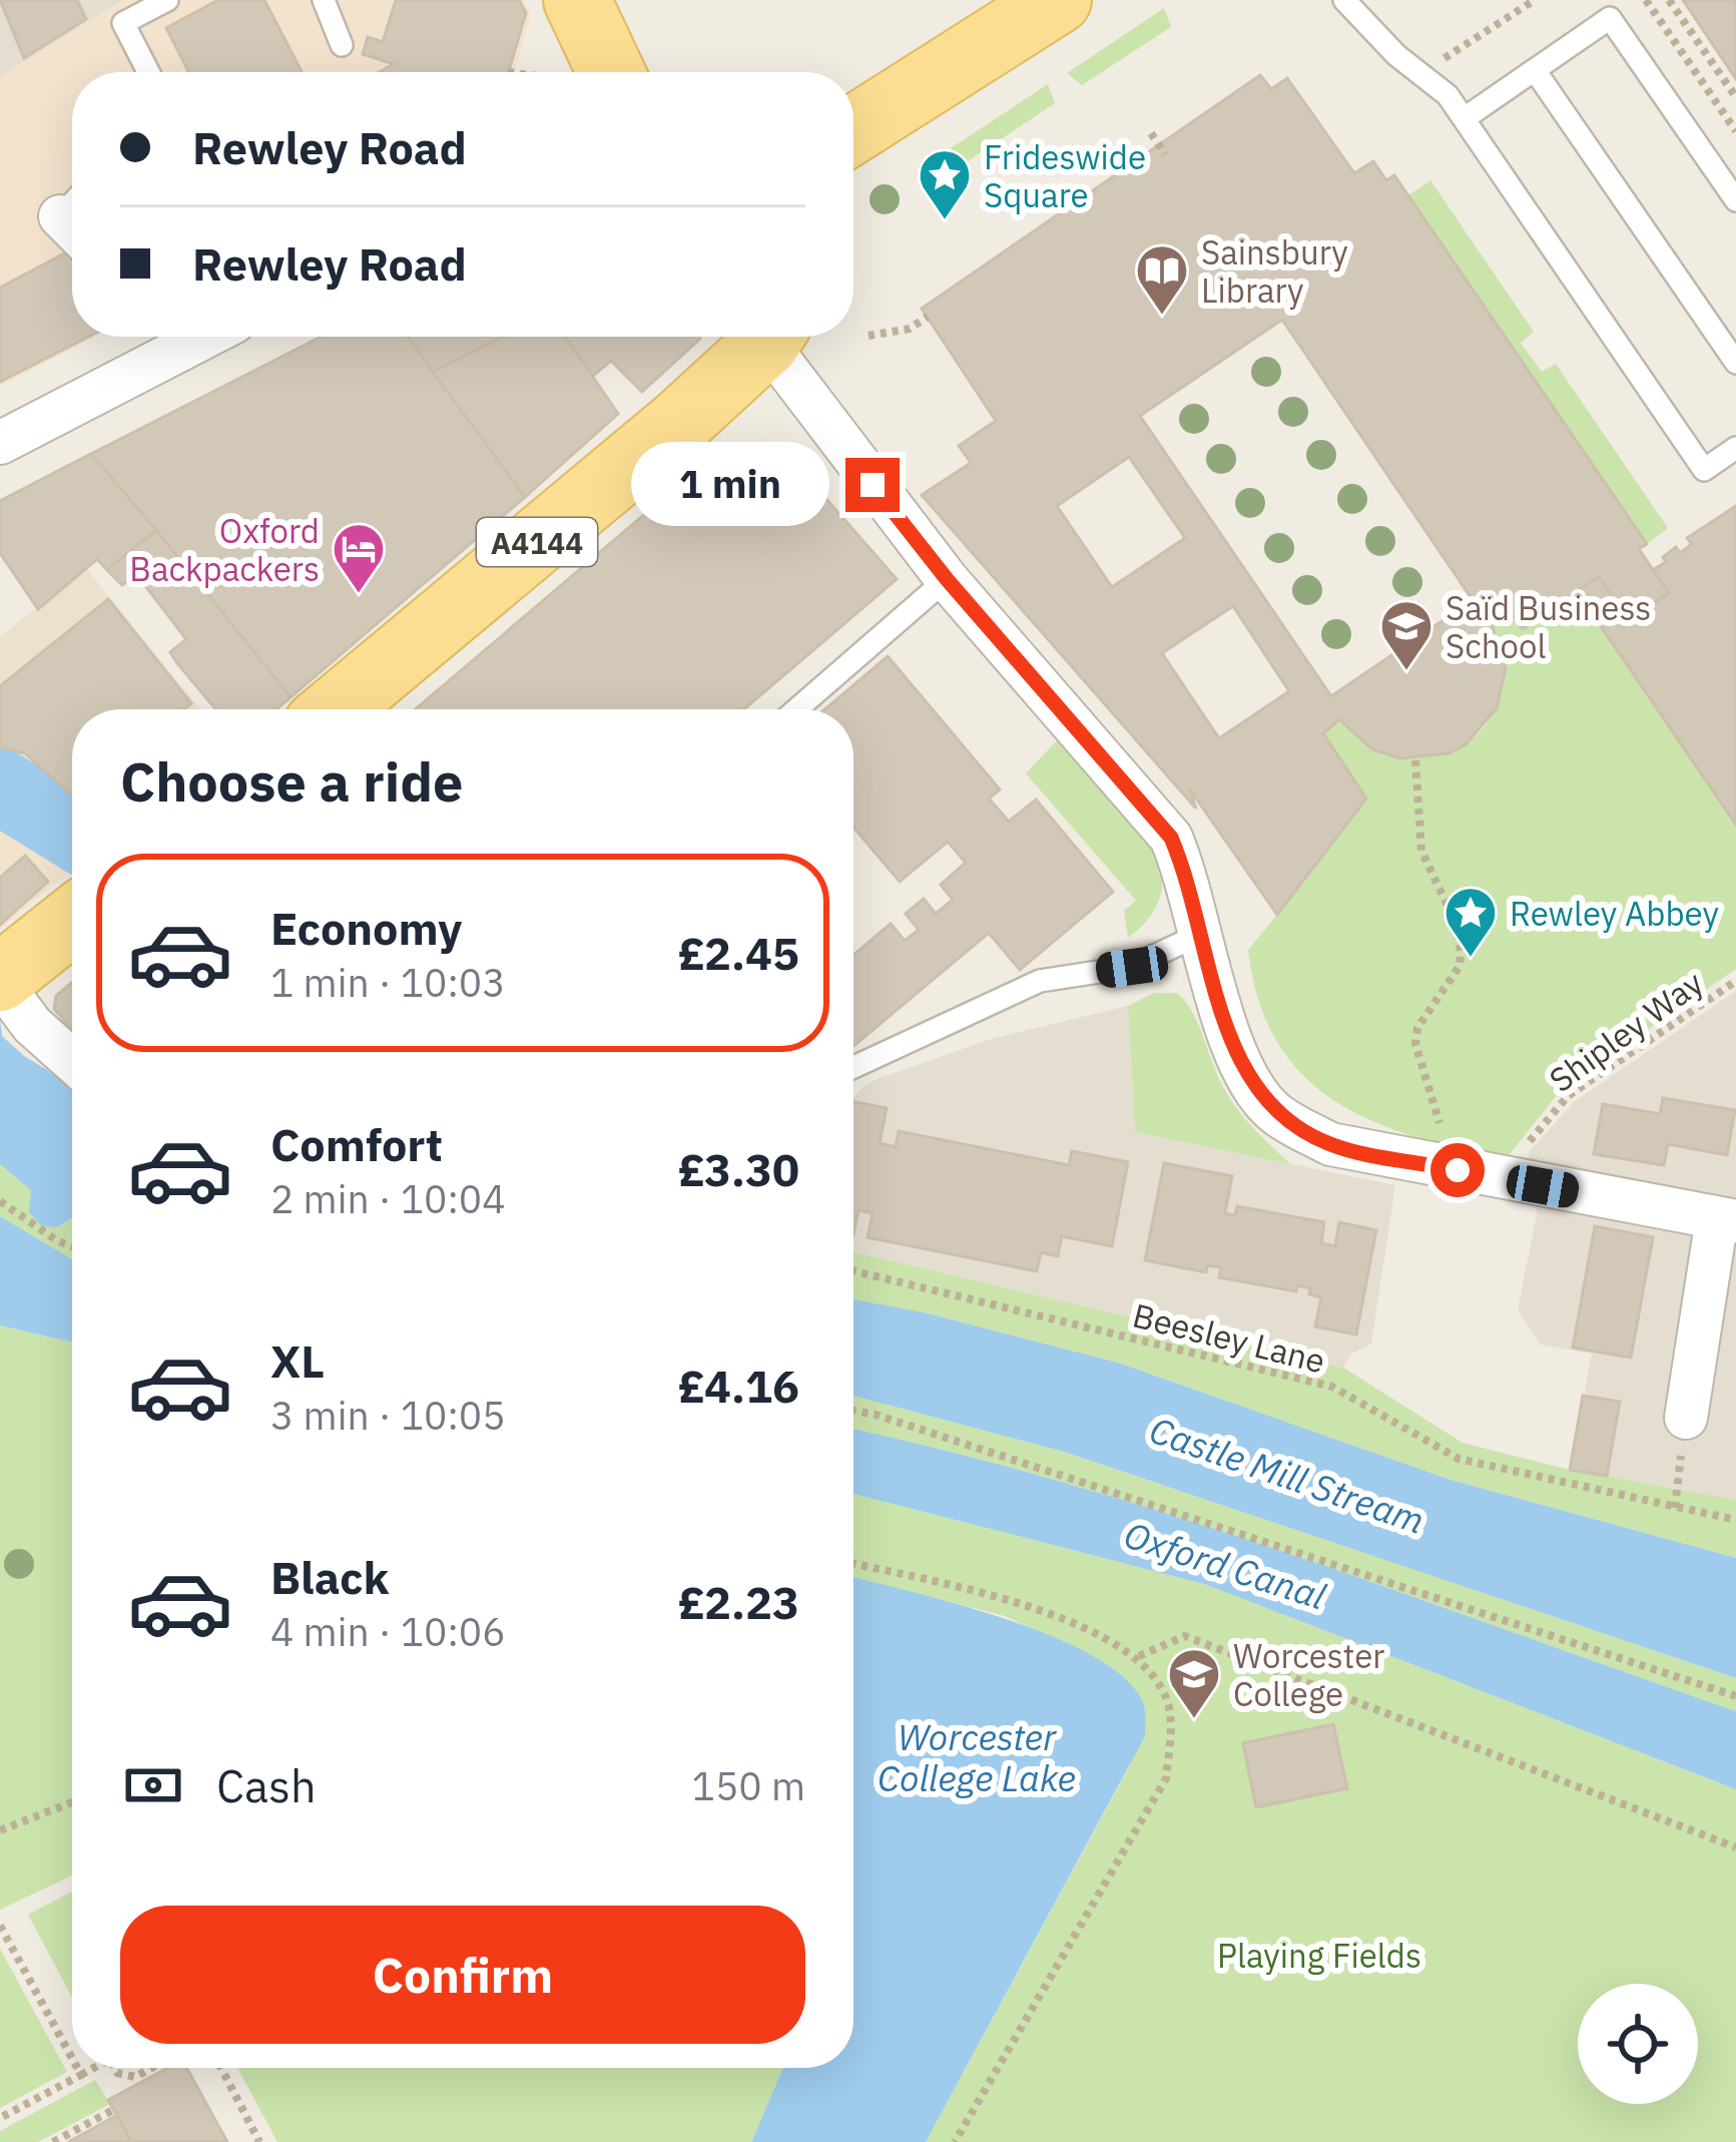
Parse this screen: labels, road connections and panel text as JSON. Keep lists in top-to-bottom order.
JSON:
{
  "streets": {
    "main road": ["A4144"],
    "path": ["Shipley Way", "Beesley Lane"]
  },
  "water": ["Castle Mill Stream", "Oxford Canal", "Worcester College Lake"],
  "parks": ["Playing Fields"],
  "places": {
    "place": ["Frideswide Square", "Rewley Abbey"],
    "library": ["Sainsbury Library"],
    "hotel": ["Oxford Backpackers"],
    "school or university": ["Saïd Business School", "Worcester College"]
  },
  "page": {
    "banner": ["Rewley Road", "Rewley Road"],
    "bubble": "1 min",
    "heading": "Choose a ride",
    "list": [
      {
        "name": "Economy",
        "note": "1 min · 10:03",
        "value": "£2.45"
      },
      {
        "name": "Comfort",
        "note": "2 min · 10:04",
        "value": "£3.30"
      },
      {
        "name": "XL",
        "note": "3 min · 10:05",
        "value": "£4.16"
      },
      {
        "name": "Black",
        "note": "4 min · 10:06",
        "value": "£2.23"
      }
    ],
    "pay": ["Cash", "150 m"],
    "buttons": "Confirm"
  }
}
